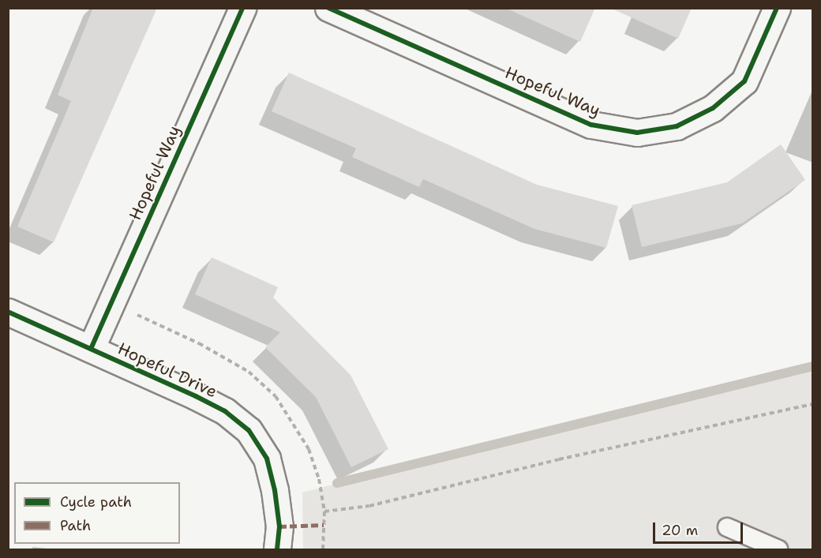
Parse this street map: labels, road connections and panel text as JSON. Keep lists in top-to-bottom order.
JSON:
{
  "streets": {
    "street": ["Hopeful Way", "Hopeful Drive"]
  },
  "crossings": [
    ["Hopeful Way", "Hopeful Drive"]
  ],
  "legend": ["Cycle path", "Path"],
  "scale_bar": "20 m"
}
